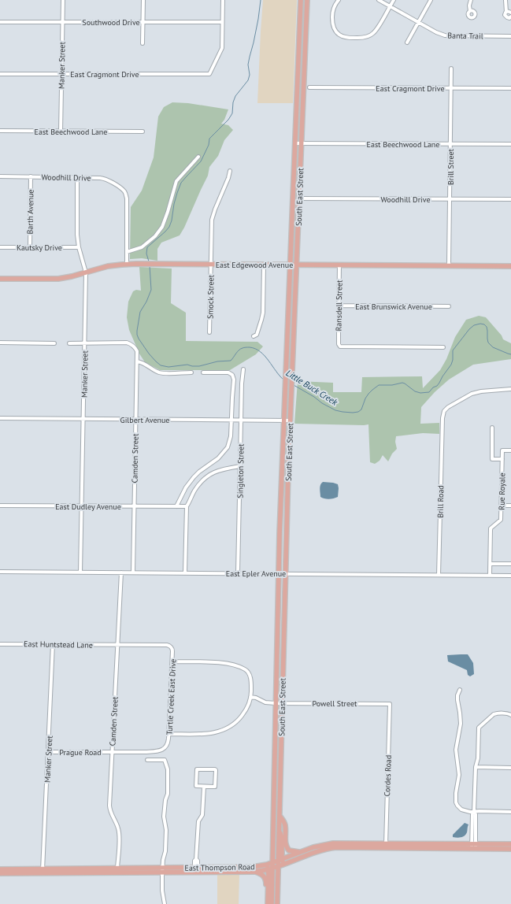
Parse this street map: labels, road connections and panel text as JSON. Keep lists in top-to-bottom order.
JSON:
{
  "streets": {
    "main road": ["South East Street", "East Edgewood Avenue", "East Thompson Road"],
    "street": [
      "Southwood Drive",
      "Banta Trail",
      "Manker Street",
      "East Cragmont Drive",
      "East Beechwood Lane",
      "Brill Street",
      "Woodhill Drive",
      "Barth Avenue",
      "Kautsky Drive",
      "Smock Street",
      "Ransdell Street",
      "East Brunswick Avenue",
      "Gilbert Avenue",
      "Camden Street",
      "Singleton Street",
      "Rue Royale",
      "Brill Road",
      "East Dudley Avenue",
      "East Epler Avenue",
      "East Huntstead Lane",
      "Turtle Creek East Drive",
      "Powell Street",
      "Prague Road",
      "Cordes Road"
    ]
  },
  "crossings": [
    ["Southwood Drive", "Manker Street"],
    ["Southwood Drive", "East Cragmont Drive"],
    ["Manker Street", "East Cragmont Drive"],
    ["Manker Street", "East Beechwood Lane"],
    ["Manker Street", "Woodhill Drive"],
    ["Manker Street", "Kautsky Drive"],
    ["Manker Street", "East Edgewood Avenue"],
    ["Manker Street", "Gilbert Avenue"],
    ["Manker Street", "Camden Street"],
    ["Manker Street", "East Dudley Avenue"],
    ["Manker Street", "East Epler Avenue"],
    ["Manker Street", "East Huntstead Lane"],
    ["Manker Street", "Prague Road"],
    ["Manker Street", "East Thompson Road"],
    ["East Cragmont Drive", "Brill Street"],
    ["East Beechwood Lane", "Brill Street"],
    ["East Beechwood Lane", "South East Street"],
    ["Brill Street", "Woodhill Drive"],
    ["Brill Street", "East Edgewood Avenue"],
    ["Woodhill Drive", "South East Street"],
    ["Woodhill Drive", "Barth Avenue"],
    ["South East Street", "East Edgewood Avenue"],
    ["South East Street", "Gilbert Avenue"],
    ["South East Street", "East Epler Avenue"],
    ["South East Street", "Powell Street"],
    ["South East Street", "East Thompson Road"],
    ["Barth Avenue", "Kautsky Drive"],
    ["East Edgewood Avenue", "Smock Street"],
    ["East Edgewood Avenue", "Ransdell Street"],
    ["Ransdell Street", "East Brunswick Avenue"],
    ["Gilbert Avenue", "Camden Street"],
    ["Gilbert Avenue", "Singleton Street"],
    ["Camden Street", "East Dudley Avenue"],
    ["Camden Street", "East Epler Avenue"],
    ["Camden Street", "East Huntstead Lane"],
    ["Camden Street", "Turtle Creek East Drive"],
    ["Camden Street", "Prague Road"],
    ["Camden Street", "East Thompson Road"],
    ["Singleton Street", "East Epler Avenue"],
    ["Rue Royale", "East Epler Avenue"],
    ["Brill Road", "East Epler Avenue"],
    ["East Huntstead Lane", "Turtle Creek East Drive"],
    ["Turtle Creek East Drive", "Prague Road"],
    ["Powell Street", "Cordes Road"],
    ["Cordes Road", "East Thompson Road"]
  ],
  "water": ["Little Buck Creek"]
}
